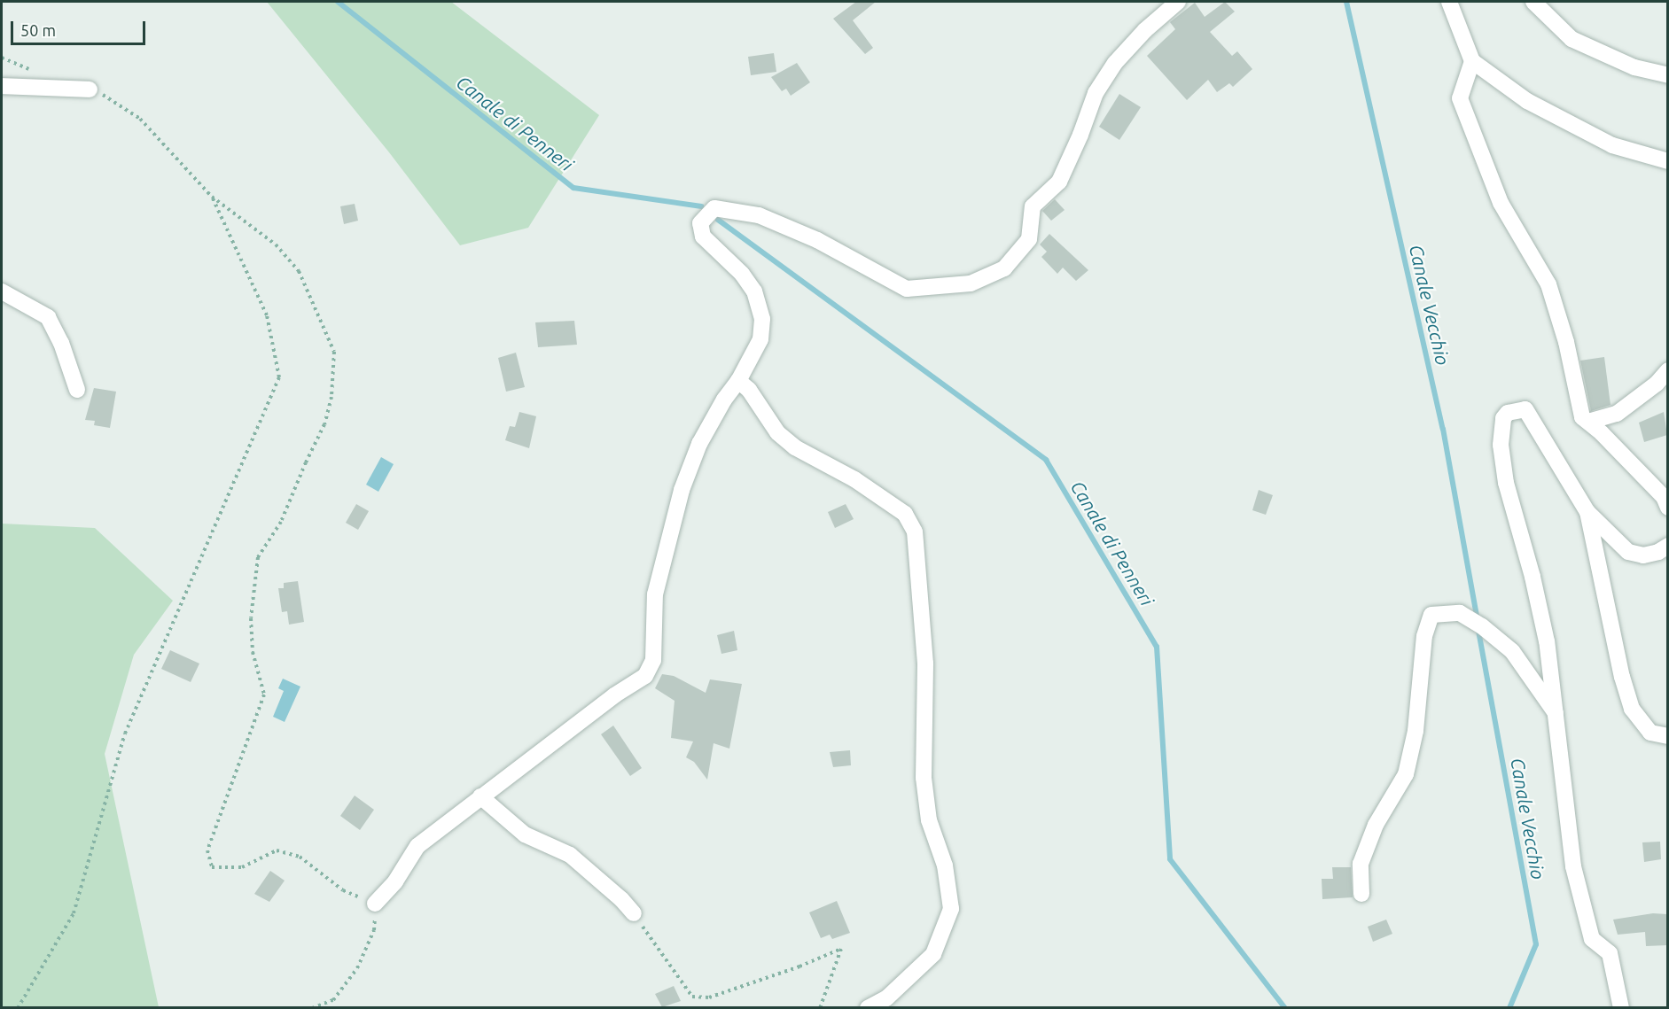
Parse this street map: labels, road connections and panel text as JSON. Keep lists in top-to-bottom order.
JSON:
{
  "water": ["Canale di Penneri", "Canale Vecchio"],
  "scale_bar": "50 m"
}
